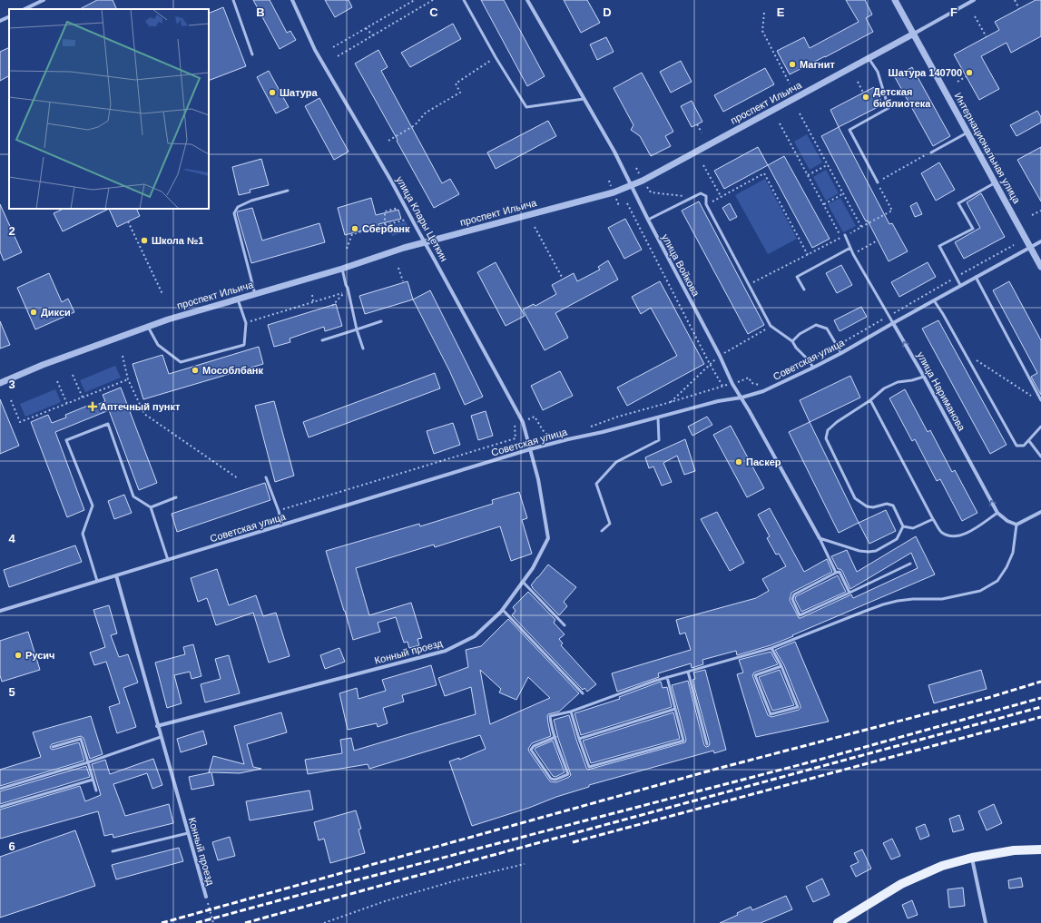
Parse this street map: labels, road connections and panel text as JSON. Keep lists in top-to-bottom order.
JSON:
{
  "streets": {
    "street": [
      "проспект Ильича",
      "Интернациональная улица",
      "улица Клары Цеткин",
      "улица Войкова",
      "Советская улица",
      "улица Нариманова",
      "Конный проезд"
    ]
  },
  "crossings": [
    ["проспект Ильича", "Интернациональная улица"],
    ["проспект Ильича", "улица Клары Цеткин"],
    ["проспект Ильича", "улица Войкова"],
    ["Интернациональная улица", "Советская улица"],
    ["улица Клары Цеткин", "Советская улица"],
    ["улица Клары Цеткин", "Конный проезд"],
    ["улица Войкова", "Советская улица"],
    ["Советская улица", "улица Нариманова"],
    ["Советская улица", "Конный проезд"]
  ],
  "one_way": ["улица Нариманова"],
  "places": {
    "other": [
      "Магнит",
      "Шатура 140700",
      "Шатура",
      "Детская библиотека",
      "Сбербанк",
      "Школа №1",
      "Дикси",
      "Мособлбанк",
      "Паскер",
      "Русич"
    ],
    "health": ["Аптечный пункт"]
  },
  "grid": {
    "columns": [
      "B",
      "C",
      "D",
      "E",
      "F"
    ],
    "rows": [
      "2",
      "3",
      "4",
      "5",
      "6"
    ]
  }
}
